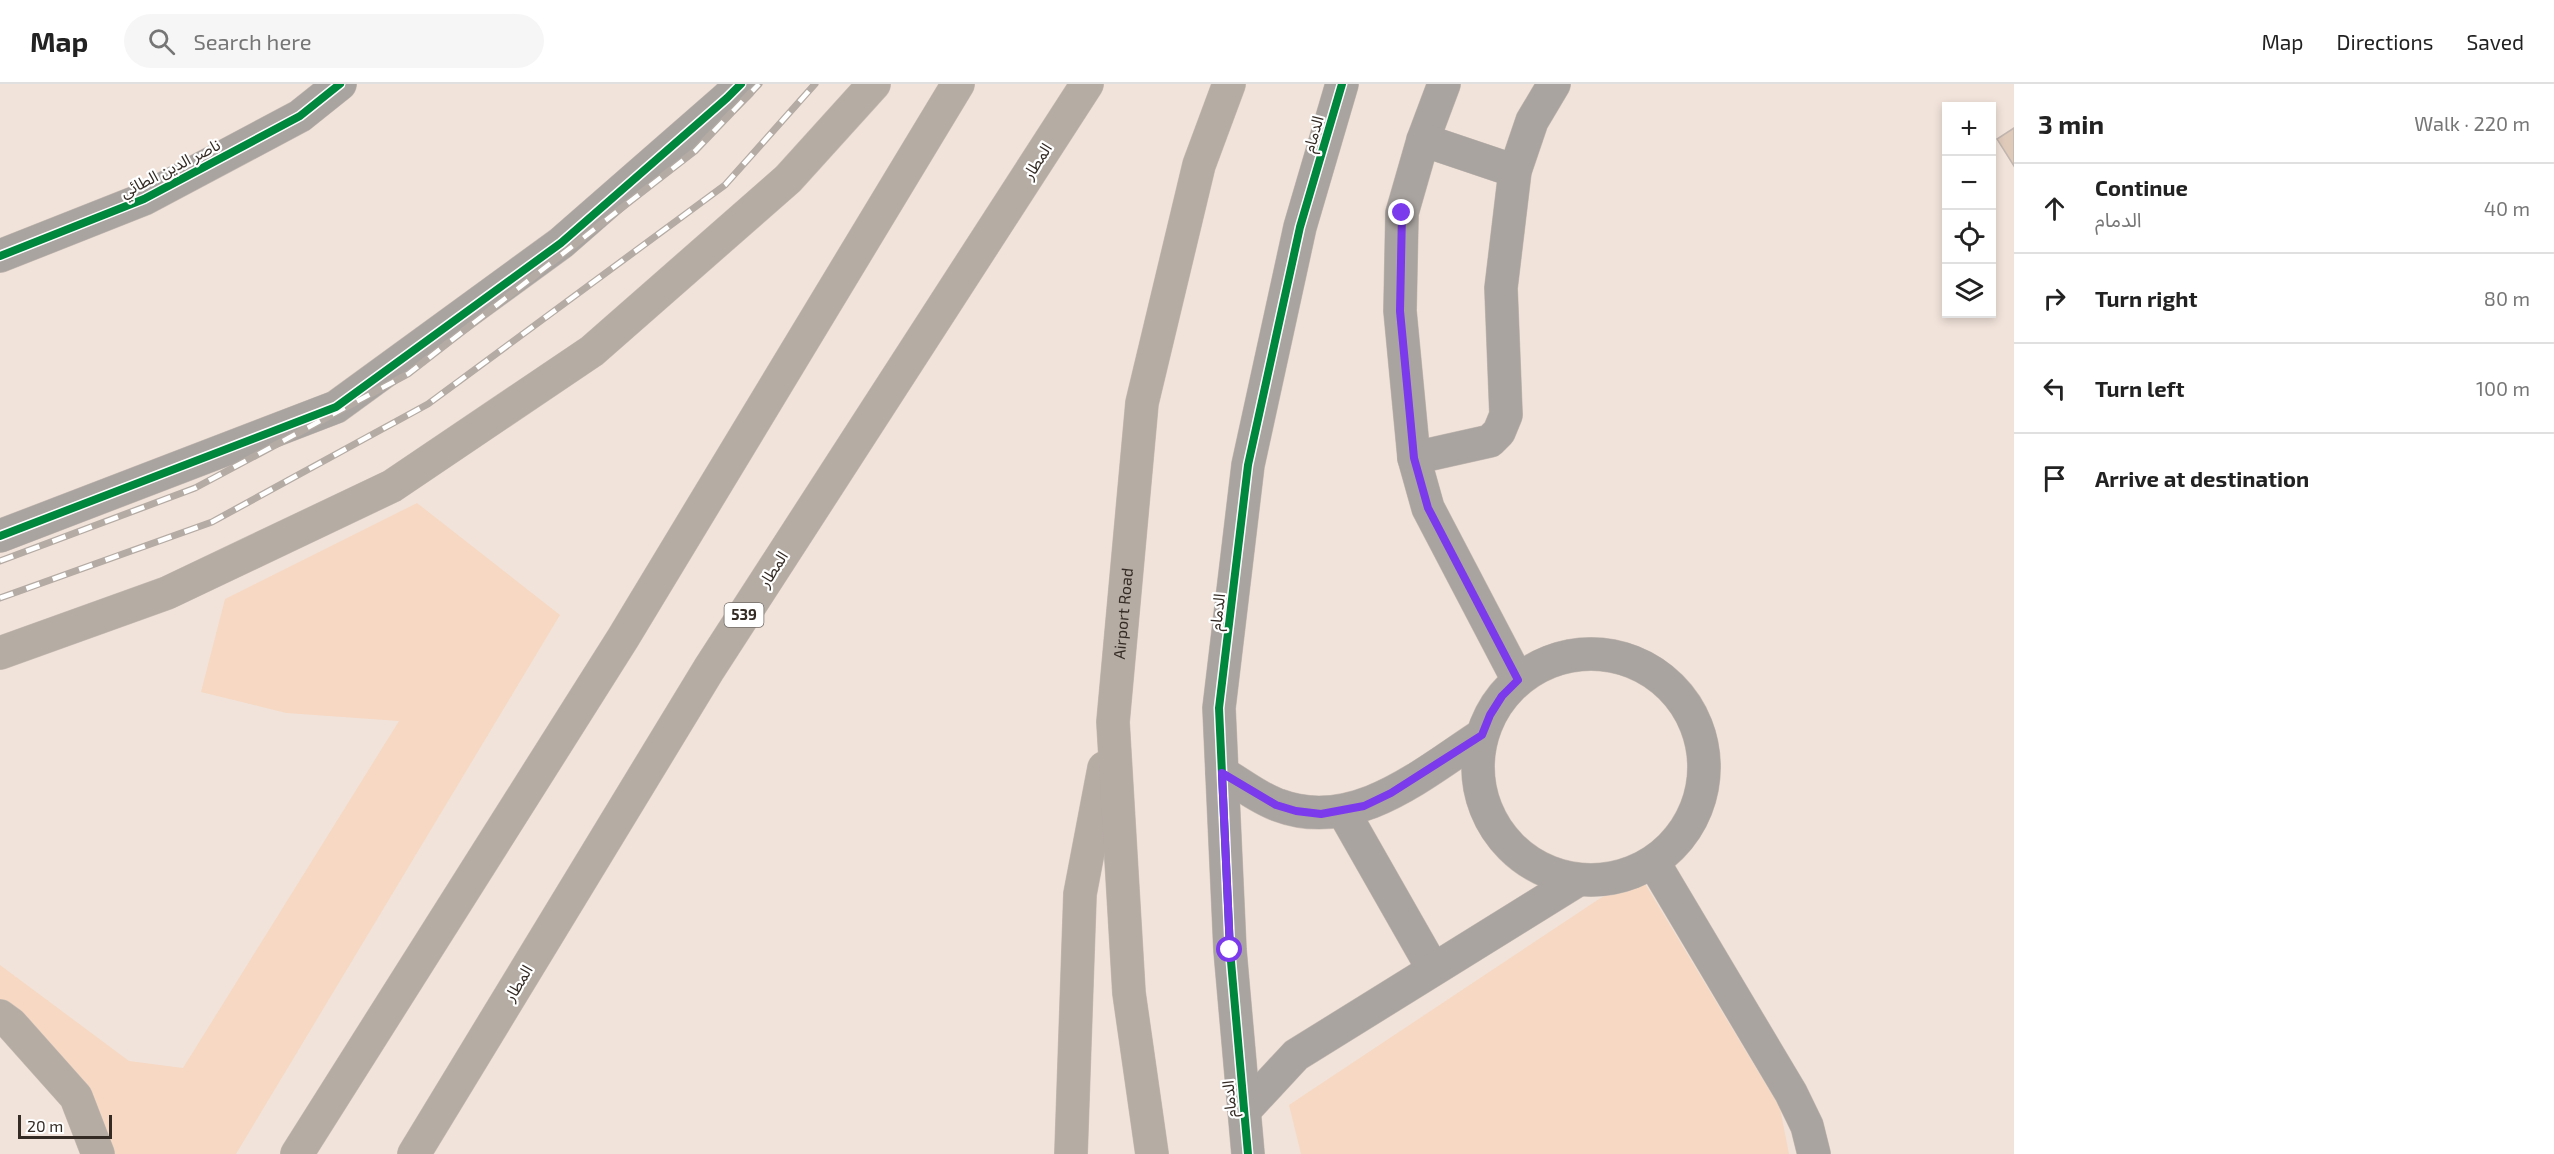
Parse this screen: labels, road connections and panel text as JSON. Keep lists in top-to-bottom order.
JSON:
{
  "streets": {
    "highway": ["المطار", "Airport Road", "539"],
    "street": ["الدمام", "ناصر الدين الطائي"]
  },
  "scale_bar": "20 m",
  "page": {
    "header": "Map",
    "search": "Search here",
    "nav": ["Map", "Directions", "Saved"],
    "heading": ["3 min", "Walk · 220 m"],
    "map_buttons": ["+", "−"],
    "list": [
      ["Continue", "الدمام", "40 m"],
      ["Turn right", "80 m"],
      ["Turn left", "100 m"],
      "Arrive at destination"
    ],
    "scale": "20 m"
  }
}
